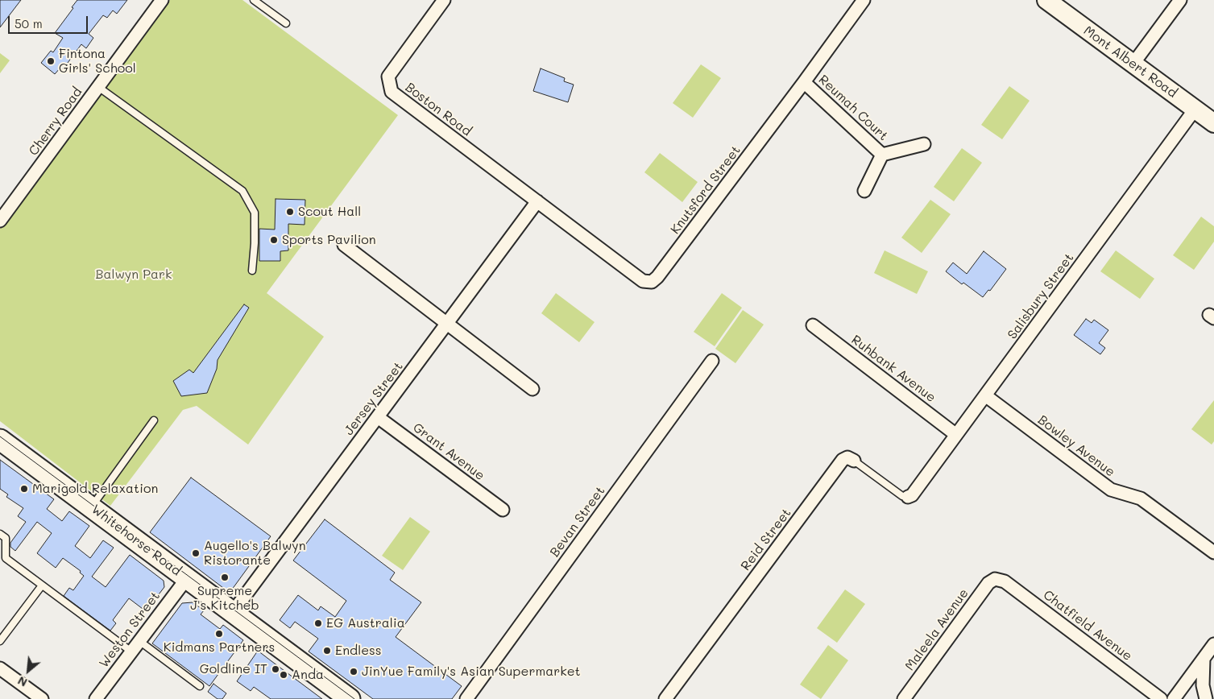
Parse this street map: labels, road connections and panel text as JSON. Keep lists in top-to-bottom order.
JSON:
{
  "streets": {
    "main road": ["Mont Albert Road", "Whitehorse Road"],
    "street": [
      "Reumah Court",
      "Boston Road",
      "Cherry Road",
      "Knutsford Street",
      "Salisbury Street",
      "Ruhbank Avenue",
      "Jersey Street",
      "Bowley Avenue",
      "Grant Avenue",
      "Bevan Street",
      "Reid Street",
      "Chatfield Avenue",
      "Weston Street",
      "Maleela Avenue"
    ]
  },
  "crossings": [
    ["Mont Albert Road", "Salisbury Street"],
    ["Reumah Court", "Knutsford Street"],
    ["Boston Road", "Knutsford Street"],
    ["Boston Road", "Jersey Street"],
    ["Knutsford Street", "Jersey Street"],
    ["Salisbury Street", "Ruhbank Avenue"],
    ["Salisbury Street", "Bowley Avenue"],
    ["Salisbury Street", "Reid Street"],
    ["Jersey Street", "Grant Avenue"],
    ["Jersey Street", "Whitehorse Road"],
    ["Whitehorse Road", "Weston Street"],
    ["Chatfield Avenue", "Maleela Avenue"]
  ],
  "parks": ["Balwyn Park"],
  "places": [
    "Fintona Girls' School",
    "Scout Hall",
    "Sports Pavilion",
    "Marigold Relaxation",
    "Augello's Balwyn Ristorante",
    "Supreme J's Kitcheb",
    "EG Australia",
    "Kidmans Partners",
    "Endless",
    "Goldline IT",
    "JinYue Family's Asian Supermarket",
    "Anda"
  ],
  "scale_bar": "50 m",
  "north": "bottom left"
}
